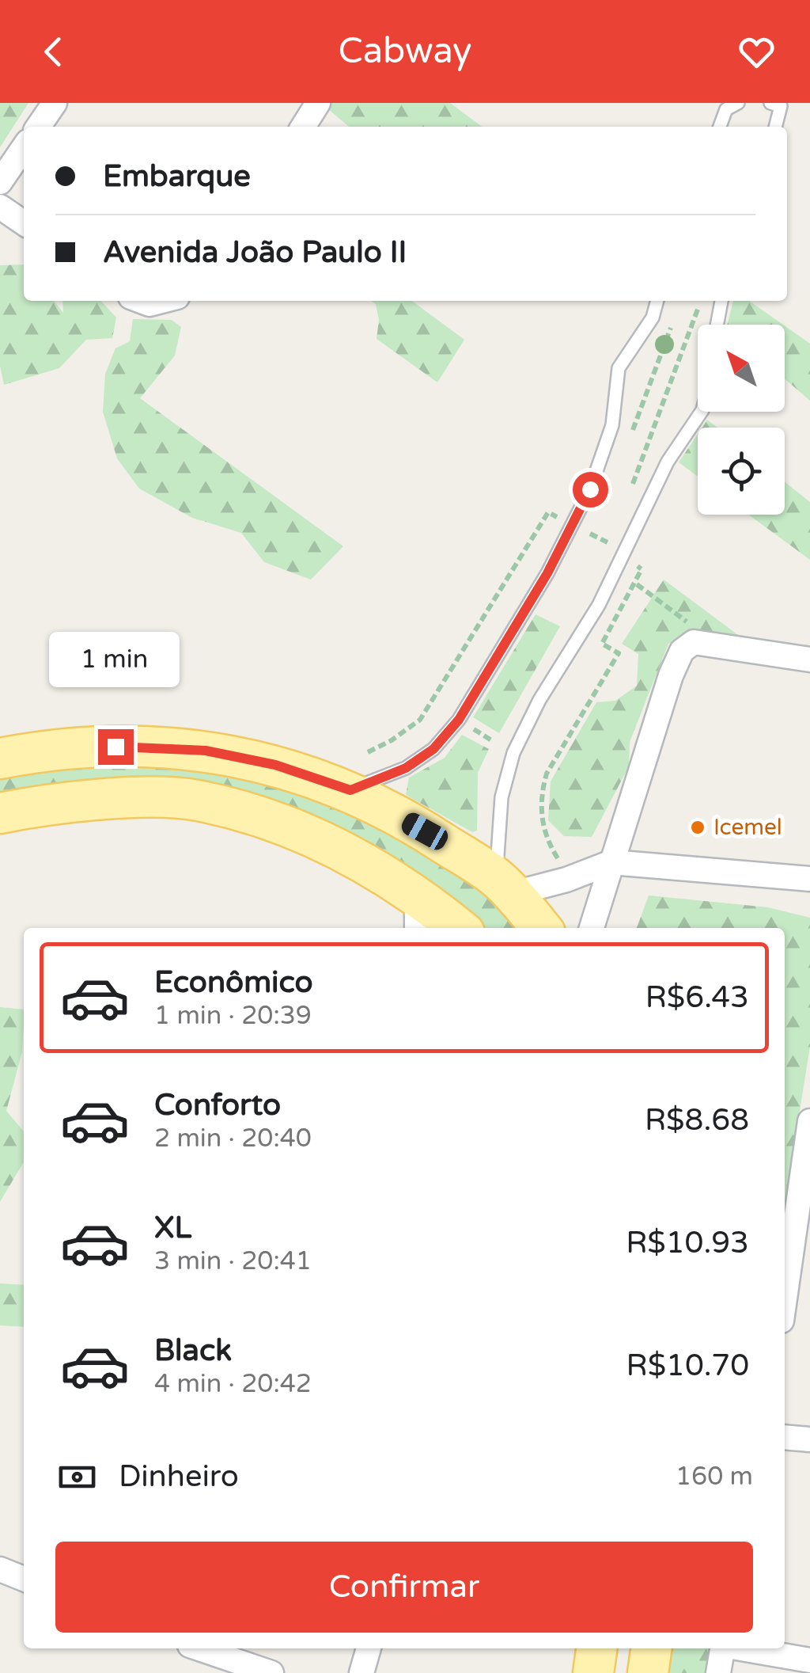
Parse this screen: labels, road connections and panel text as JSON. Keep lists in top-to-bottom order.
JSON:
{
  "places": ["Icemel"],
  "north": "top left",
  "page": {
    "header": "Cabway",
    "banner": ["Embarque", "Avenida João Paulo II"],
    "bubble": "1 min",
    "list": [
      {
        "name": "Econômico",
        "note": "1 min · 20:39",
        "value": "R$6.43"
      },
      {
        "name": "Conforto",
        "note": "2 min · 20:40",
        "value": "R$8.68"
      },
      {
        "name": "XL",
        "note": "3 min · 20:41",
        "value": "R$10.93"
      },
      {
        "name": "Black",
        "note": "4 min · 20:42",
        "value": "R$10.70"
      }
    ],
    "pay": ["Dinheiro", "160 m"],
    "buttons": "Confirmar"
  }
}
